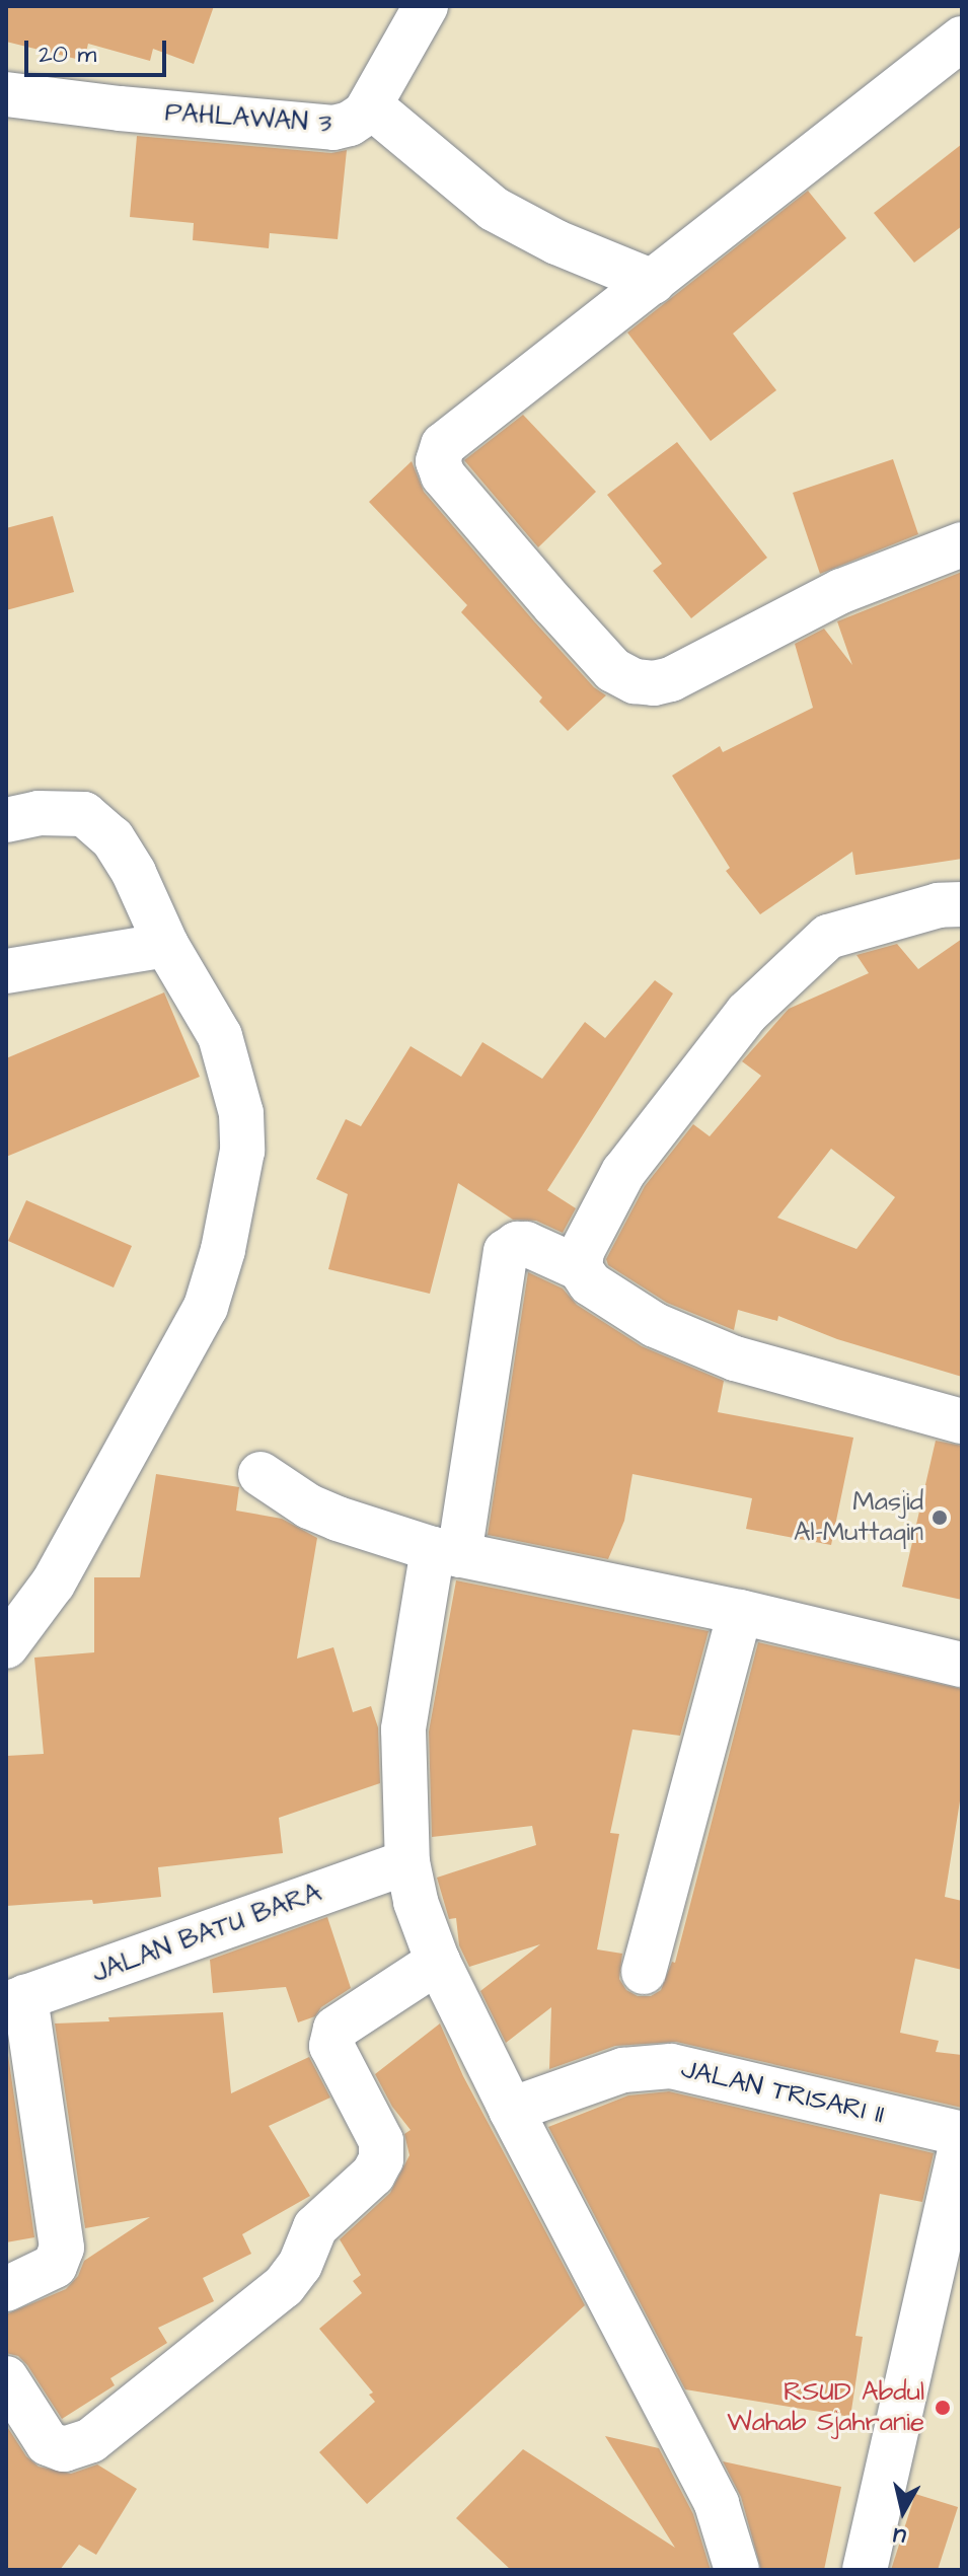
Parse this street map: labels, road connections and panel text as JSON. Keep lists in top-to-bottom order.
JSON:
{
  "streets": {
    "street": ["PAHLAWAN 3", "JALAN BATU BARA", "JALAN TRISARI II"]
  },
  "places": ["Masjid Al-Muttaqin", "RSUD Abdul Wahab Sjahranie"],
  "scale_bar": "20 m",
  "north": "bottom"
}
